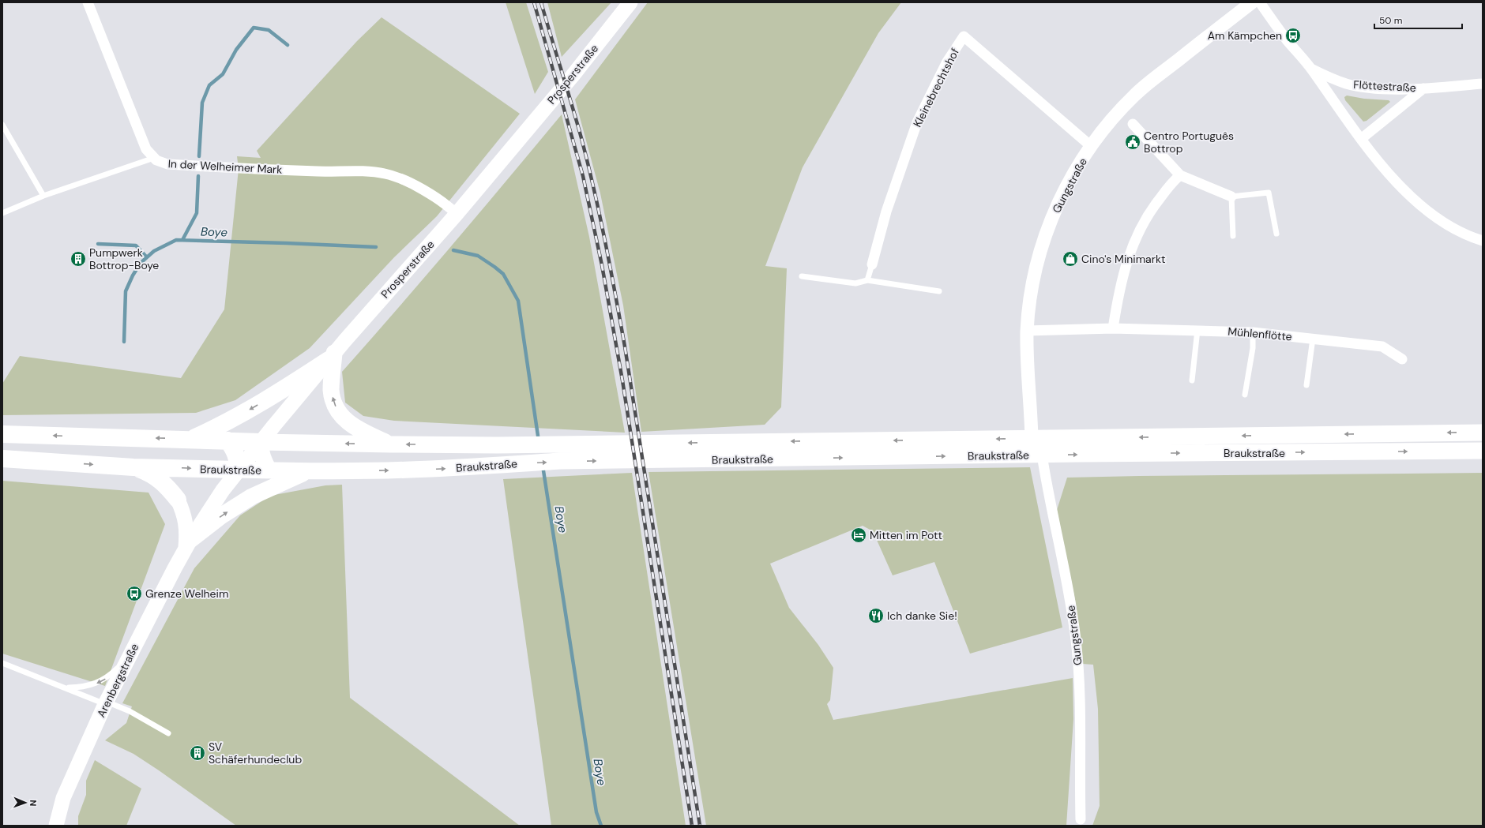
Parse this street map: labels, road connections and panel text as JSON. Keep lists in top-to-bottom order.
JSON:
{
  "streets": {
    "highway": ["Braukstraße"],
    "main road": ["Prosperstraße", "Arenbergstraße"],
    "street": [
      "Flöttestraße",
      "Kleinebrechtshof",
      "In der Welheimer Mark",
      "Gungstraße",
      "Mühlenflötte"
    ]
  },
  "crossings": [
    ["Prosperstraße", "In der Welheimer Mark"],
    ["Prosperstraße", "Braukstraße"],
    ["Prosperstraße", "Arenbergstraße"],
    ["Kleinebrechtshof", "Gungstraße"],
    ["Gungstraße", "Mühlenflötte"],
    ["Gungstraße", "Braukstraße"]
  ],
  "water": ["Boye"],
  "places": {
    "bus stop": ["Am Kämpchen", "Grenze Welheim"],
    "public building": ["Centro Português Bottrop"],
    "building": ["Pumpwerk Bottrop-Boye", "SV Schäferhundeclub"],
    "shop": ["Cino's Minimarkt"],
    "hotel": ["Mitten im Pott"],
    "restaurant": ["Ich danke Sie!"]
  },
  "scale_bar": "50 m",
  "north": "right"
}
